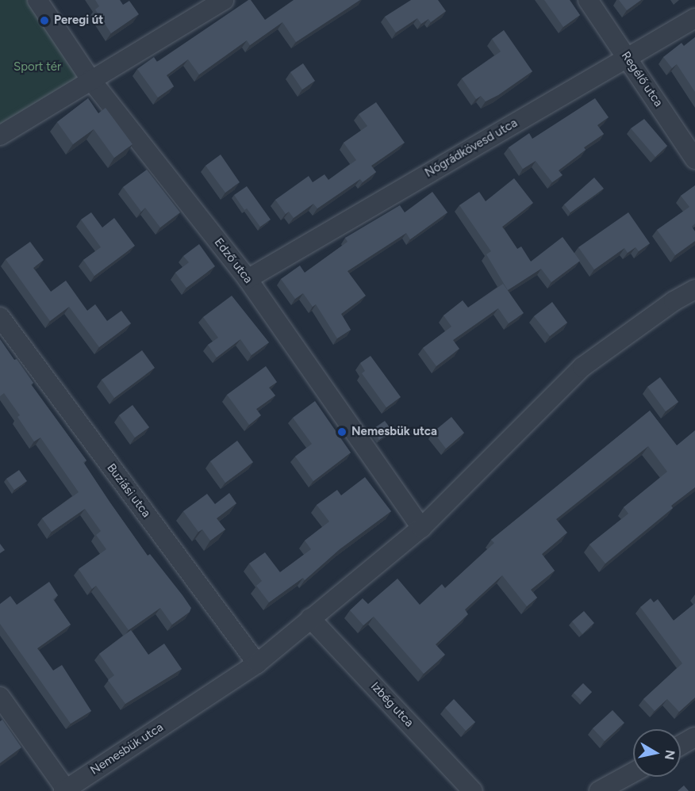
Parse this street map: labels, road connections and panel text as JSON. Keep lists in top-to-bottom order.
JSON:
{
  "streets": {
    "street": [
      "Regélő utca",
      "Nógrádkövesd utca",
      "Edző utca",
      "Buziási utca",
      "Izbég utca",
      "Nemesbük utca"
    ]
  },
  "crossings": [
    ["Regélő utca", "Nógrádkövesd utca"],
    ["Nógrádkövesd utca", "Edző utca"],
    ["Edző utca", "Nemesbük utca"],
    ["Buziási utca", "Nemesbük utca"],
    ["Izbég utca", "Nemesbük utca"]
  ],
  "parks": ["Sport tér"],
  "places": ["Peregi út", "Nemesbük utca"],
  "north": "right"
}
